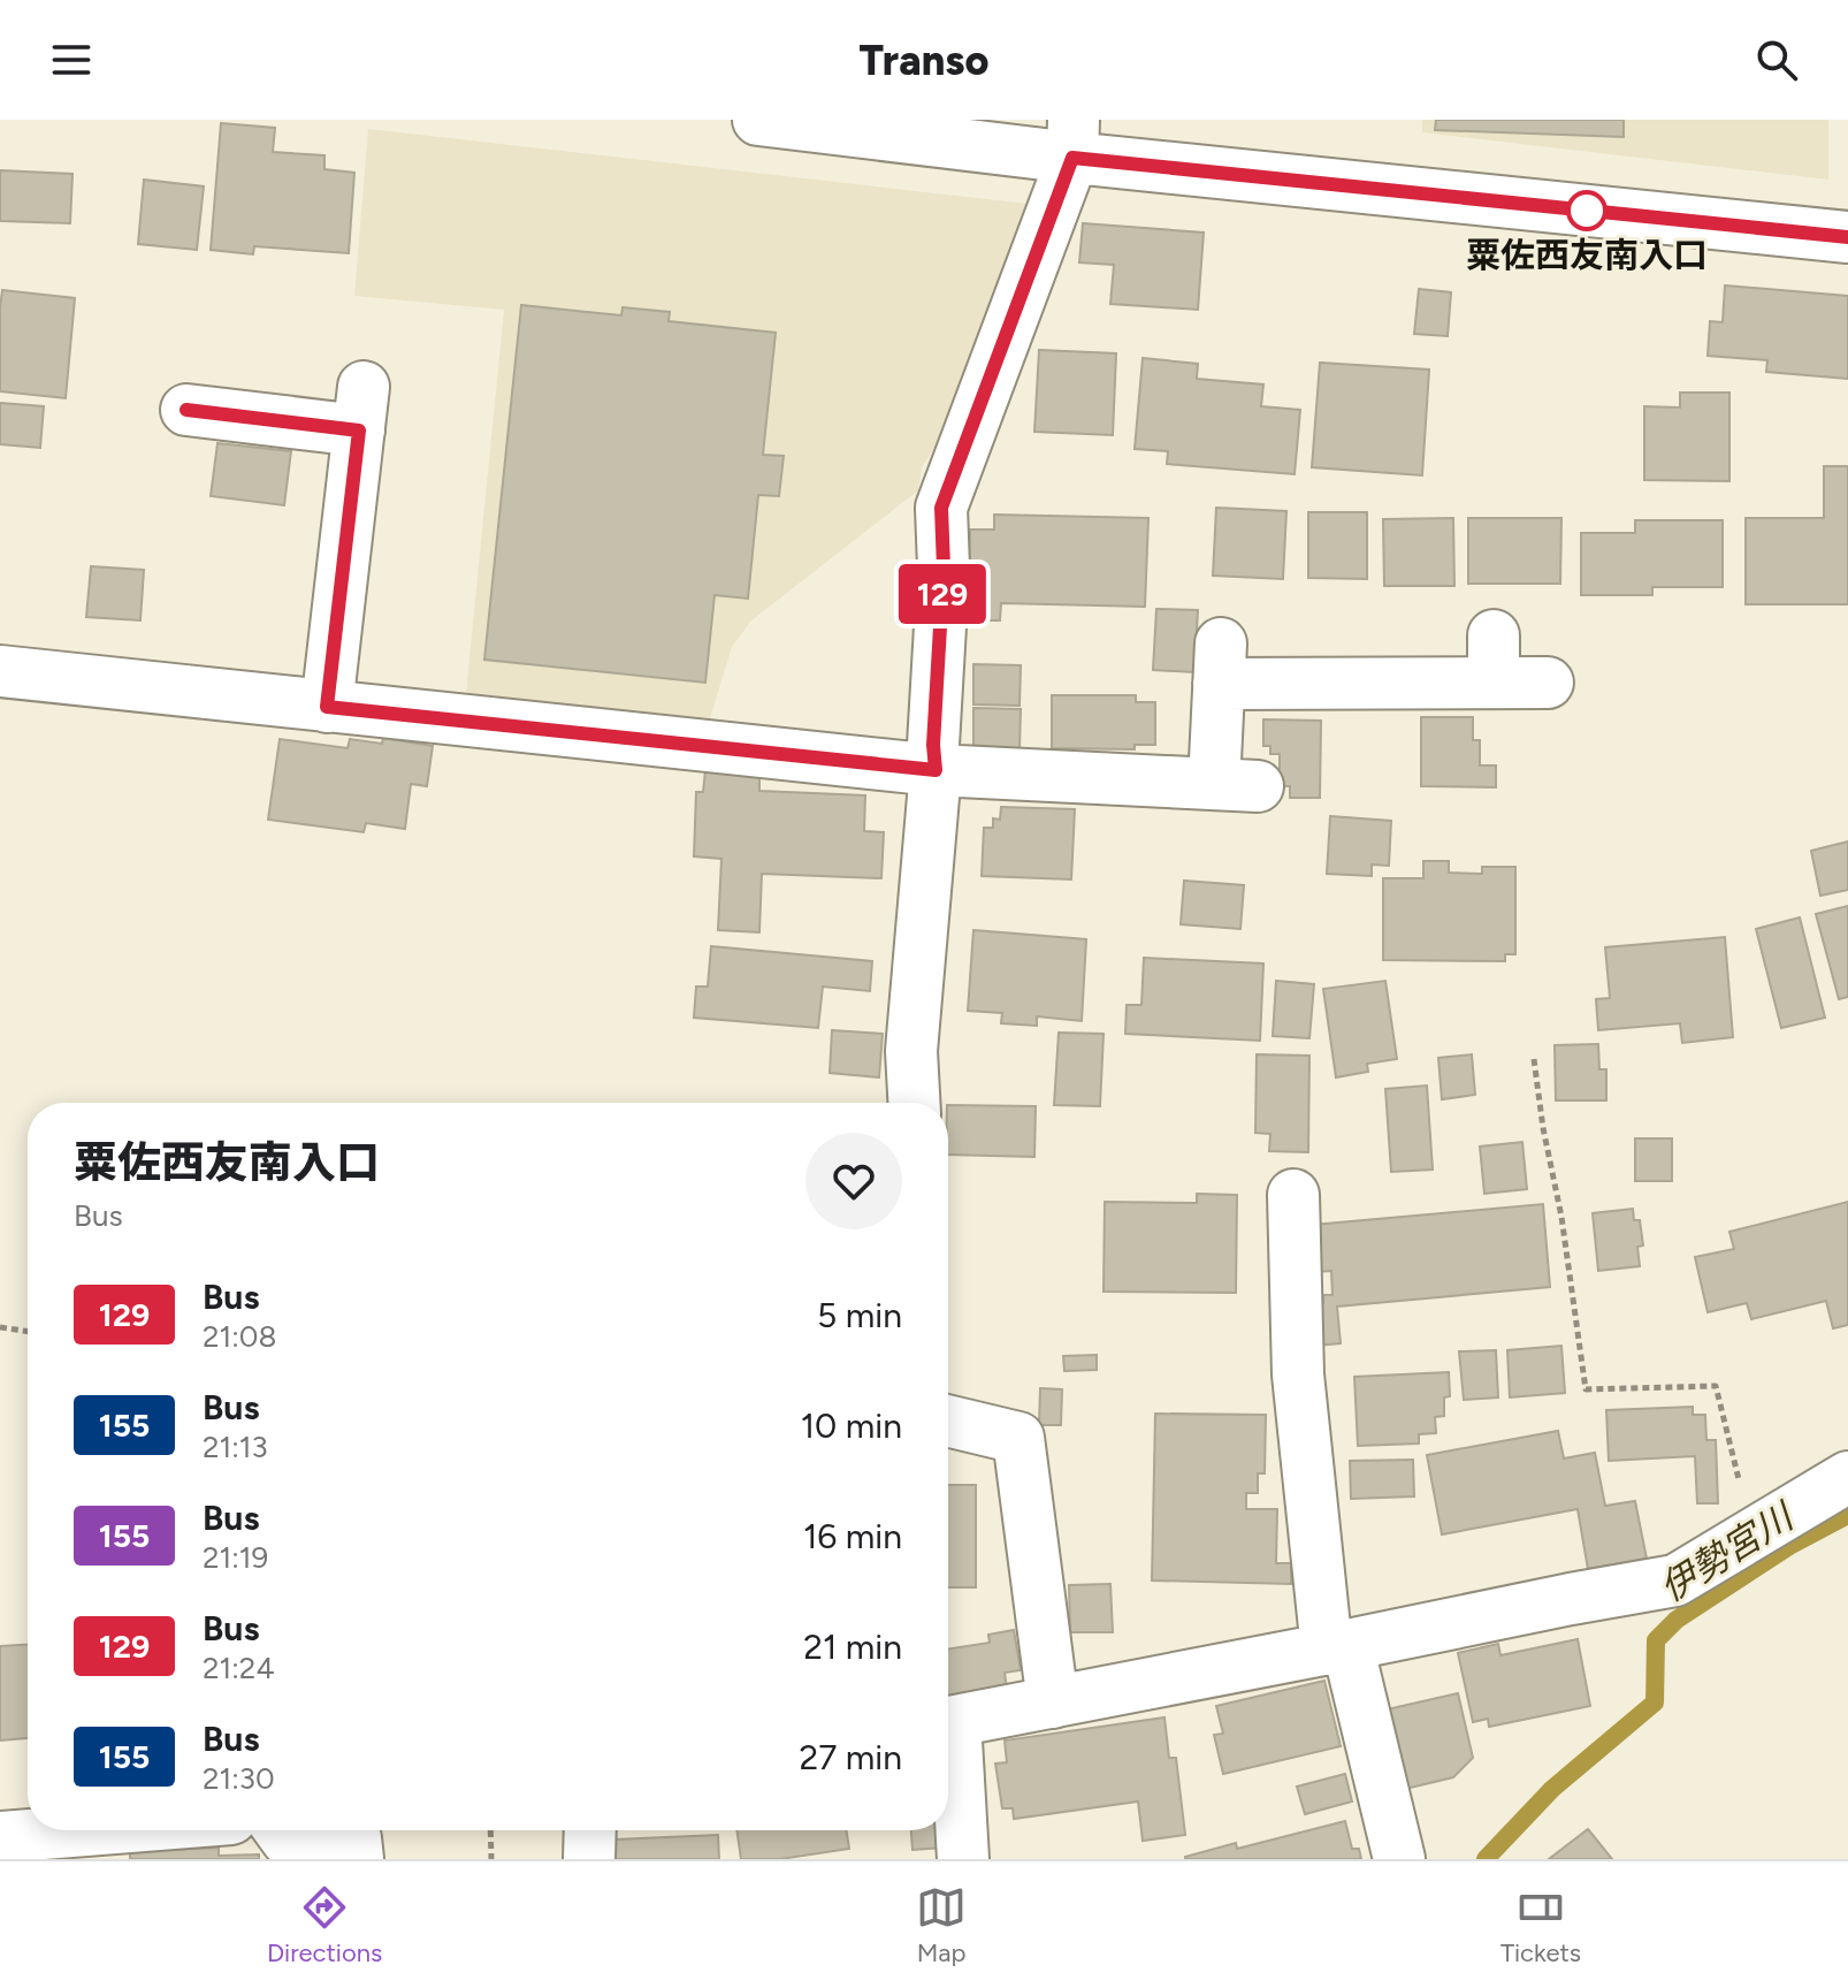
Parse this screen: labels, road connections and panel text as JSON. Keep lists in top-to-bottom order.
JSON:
{
  "water": ["伊勢宮川"],
  "places": ["粟佐西友南入口"],
  "lines": ["bus line 129"],
  "page": {
    "header": "Transo",
    "on_map": "129",
    "heading": ["粟佐西友南入口", "Bus"],
    "list": [
      {
        "mark": "129",
        "name": "Bus",
        "note": "21:08",
        "value": "5 min"
      },
      {
        "mark": "155",
        "name": "Bus",
        "note": "21:13",
        "value": "10 min"
      },
      {
        "mark": "155",
        "name": "Bus",
        "note": "21:19",
        "value": "16 min"
      },
      {
        "mark": "129",
        "name": "Bus",
        "note": "21:24",
        "value": "21 min"
      },
      {
        "mark": "155",
        "name": "Bus",
        "note": "21:30",
        "value": "27 min"
      }
    ],
    "tabs": ["Directions", "Map", "Tickets"]
  }
}
